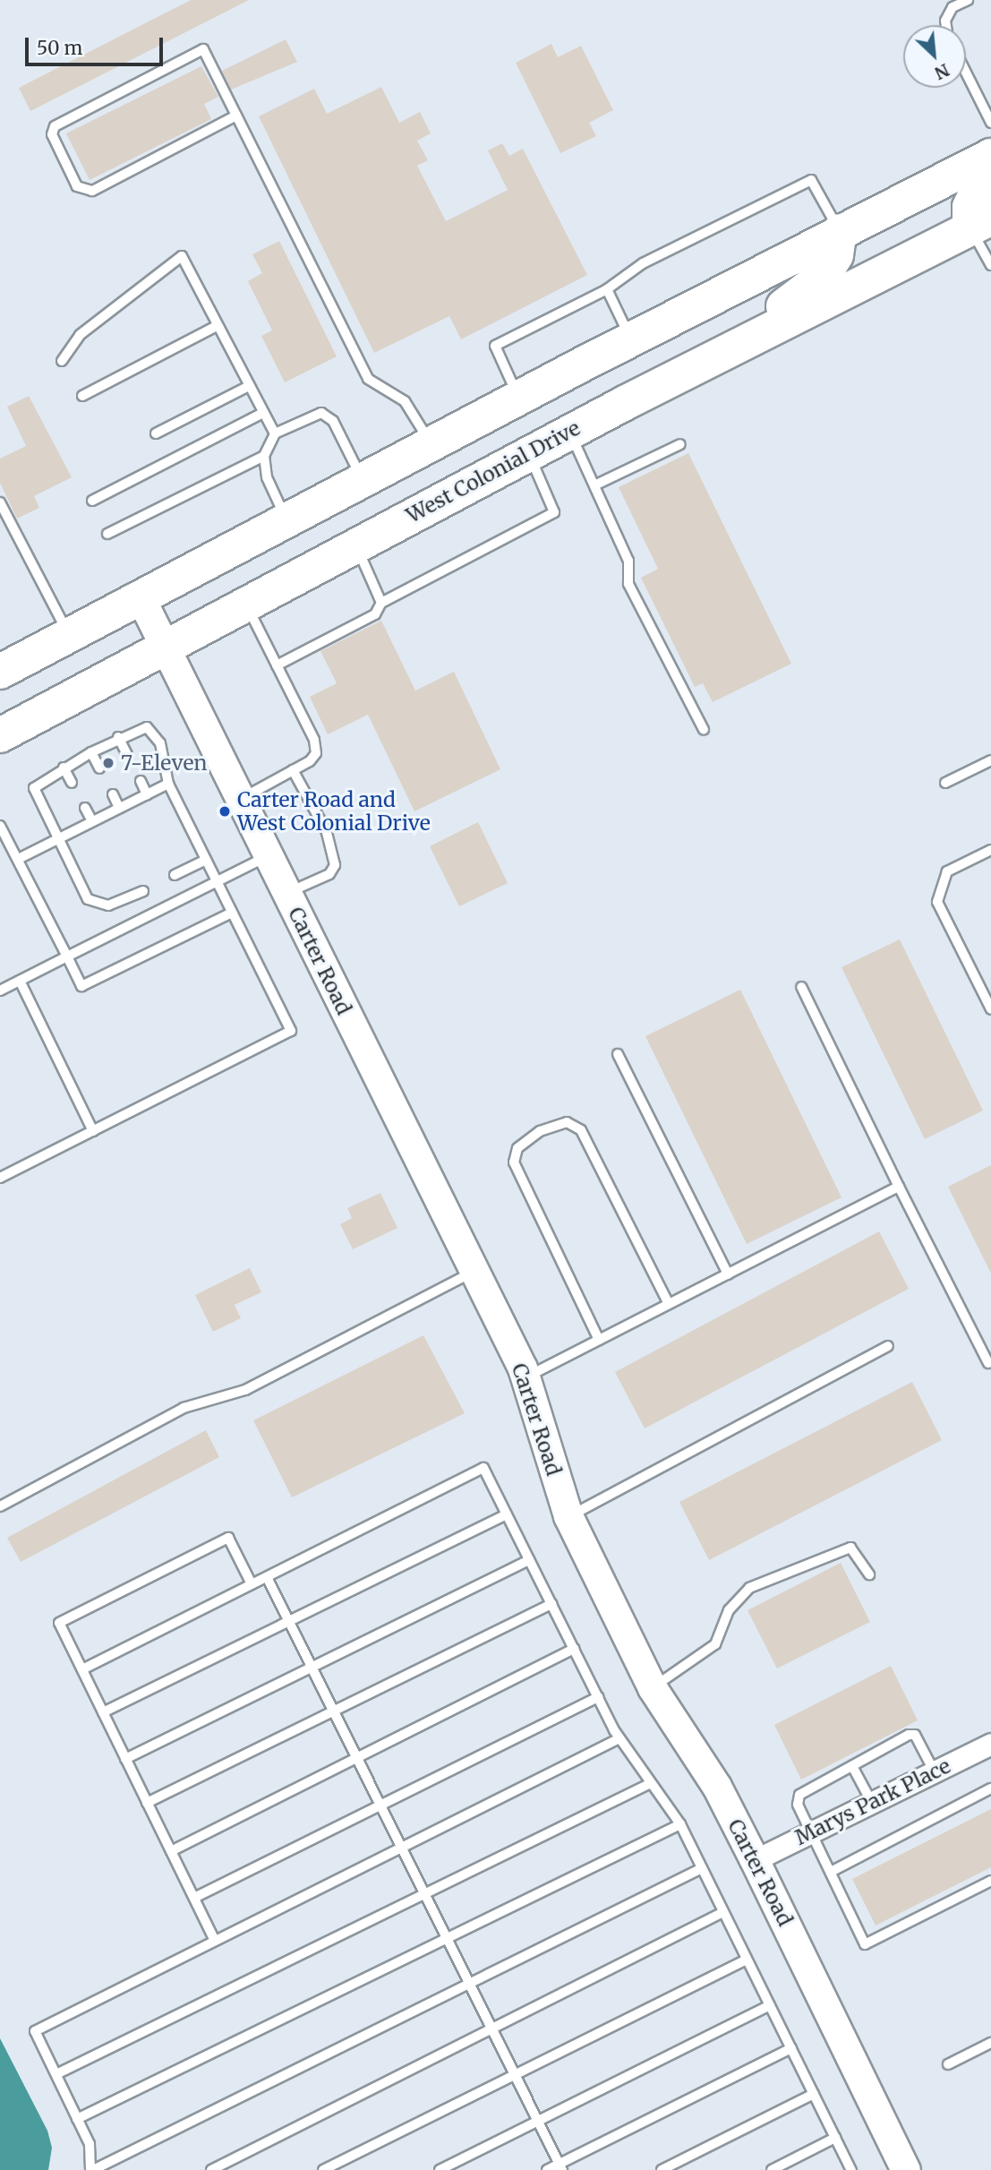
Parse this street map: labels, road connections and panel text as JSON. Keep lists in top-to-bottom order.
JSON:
{
  "streets": {
    "highway": ["West Colonial Drive"],
    "street": ["Carter Road", "Marys Park Place"]
  },
  "crossings": [
    ["West Colonial Drive", "Carter Road"],
    ["Carter Road", "Marys Park Place"]
  ],
  "places": ["7-Eleven", "Carter Road and West Colonial Drive"],
  "scale_bar": "50 m",
  "north": "bottom right"
}
